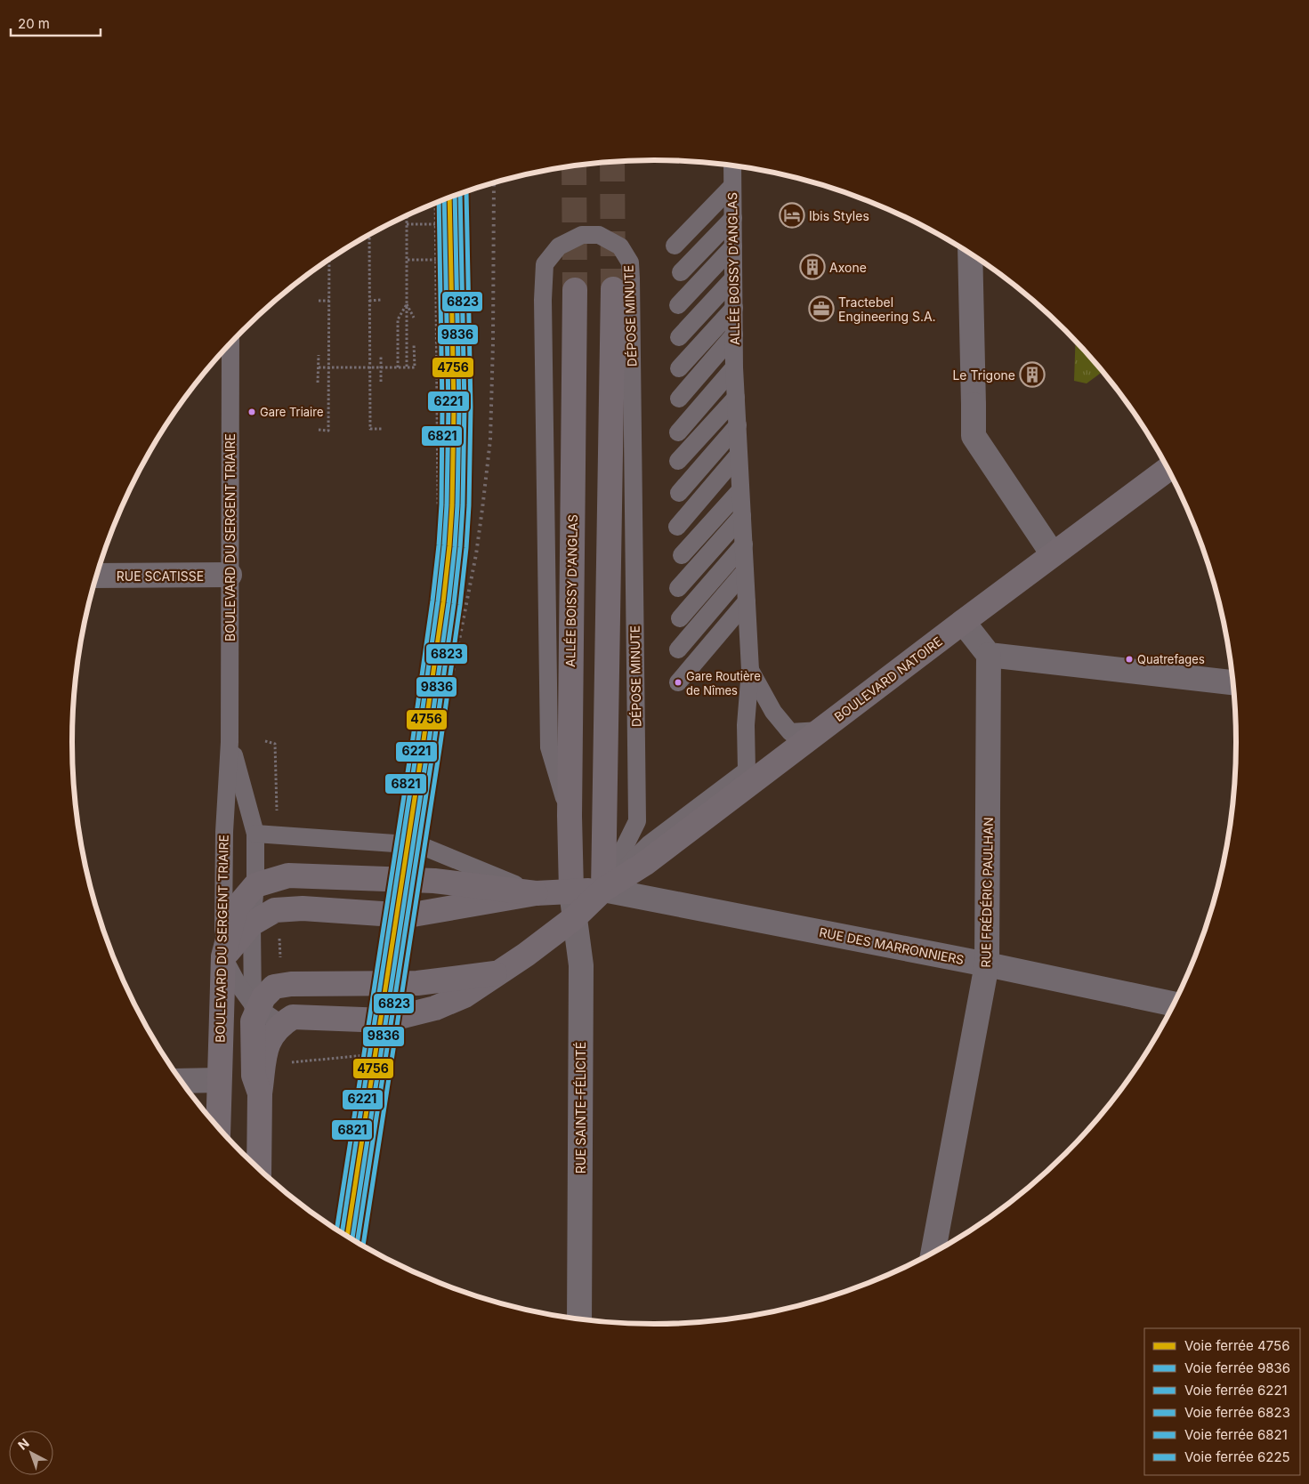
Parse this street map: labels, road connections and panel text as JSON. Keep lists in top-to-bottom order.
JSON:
{
  "streets": {
    "main road": ["ALLÉE BOISSY D'ANGLAS", "BOULEVARD DU SERGENT TRIAIRE", "BOULEVARD NATOIRE"],
    "street": [
      "RUE SCATISSE",
      "RUE FRÉDÉRIC PAULHAN",
      "RUE DES MARRONNIERS",
      "RUE SAINTE-FÉLICITÉ"
    ],
    "lane": ["DÉPOSE MINUTE"]
  },
  "crossings": [
    ["ALLÉE BOISSY D'ANGLAS", "DÉPOSE MINUTE"],
    ["ALLÉE BOISSY D'ANGLAS", "BOULEVARD NATOIRE"],
    ["ALLÉE BOISSY D'ANGLAS", "RUE SAINTE-FÉLICITÉ"],
    ["DÉPOSE MINUTE", "BOULEVARD NATOIRE"],
    ["DÉPOSE MINUTE", "RUE DES MARRONNIERS"],
    ["BOULEVARD DU SERGENT TRIAIRE", "RUE SCATISSE"],
    ["BOULEVARD DU SERGENT TRIAIRE", "BOULEVARD NATOIRE"],
    ["BOULEVARD NATOIRE", "RUE DES MARRONNIERS"],
    ["BOULEVARD NATOIRE", "RUE SAINTE-FÉLICITÉ"],
    ["RUE FRÉDÉRIC PAULHAN", "RUE DES MARRONNIERS"]
  ],
  "places": {
    "hotel": ["Ibis Styles"],
    "building": ["Axone", "Le Trigone"],
    "office": ["Tractebel Engineering S.A."],
    "other": ["Gare Triaire", "Quatrefages", "Gare Routière de Nîmes"]
  },
  "lines": [
    "rail line 6225",
    "rail line 6823",
    "rail line 9836",
    "rail line 4756",
    "rail line 6221",
    "rail line 6821"
  ],
  "legend": [
    "Voie ferrée 4756",
    "Voie ferrée 9836",
    "Voie ferrée 6221",
    "Voie ferrée 6823",
    "Voie ferrée 6821",
    "Voie ferrée 6225"
  ],
  "scale_bar": "20 m",
  "north": "top left"
}
